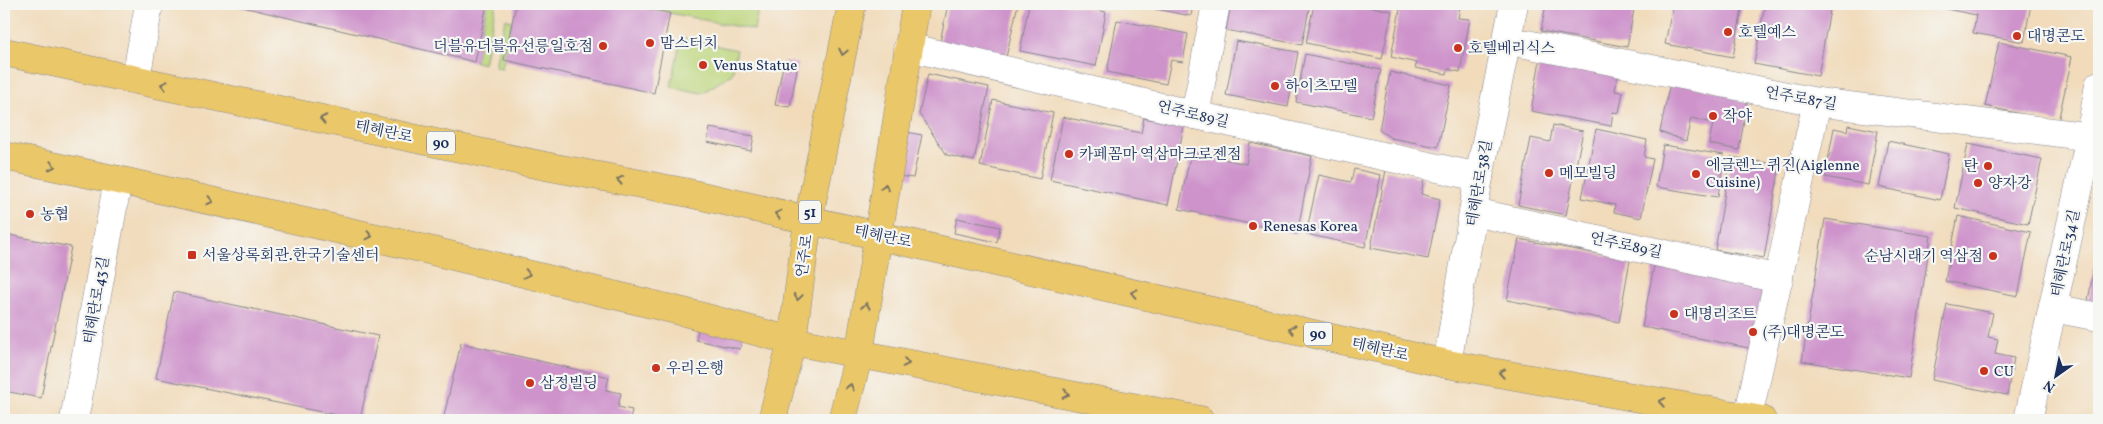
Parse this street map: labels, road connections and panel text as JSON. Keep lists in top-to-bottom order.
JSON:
{
  "streets": {
    "main road": [
      "테헤란로",
      "90",
      "51",
      "언주로"
    ],
    "street": [
      "언주로87길",
      "언주로89길",
      "테헤란로38길",
      "테헤란로34길",
      "테헤란로43길"
    ]
  },
  "crossings": [
    ["언주로87길", "테헤란로38길"],
    ["언주로87길", "테헤란로34길"],
    ["언주로89길", "테헤란로38길"],
    ["테헤란로", "테헤란로38길"],
    ["테헤란로", "언주로"]
  ],
  "places": {
    "other": [
      "호텔예스",
      "대명콘도",
      "맘스터치",
      "더블유더블유선릉일호점",
      "호텔베리식스",
      "Venus Statue",
      "하이츠모텔",
      "작야",
      "카페꼼마 역삼마크로젠점",
      "탄",
      "메모빌딩",
      "에글렌느 퀴진(Aiglenne Cuisine)",
      "양자강",
      "농협",
      "Renesas Korea",
      "순남시래기 역삼점",
      "대명리조트",
      "(주)대명콘도",
      "우리은행",
      "CU",
      "삼정빌딩"
    ],
    "transit": ["서울상록회관.한국기술센터"]
  },
  "north": "bottom left"
}
